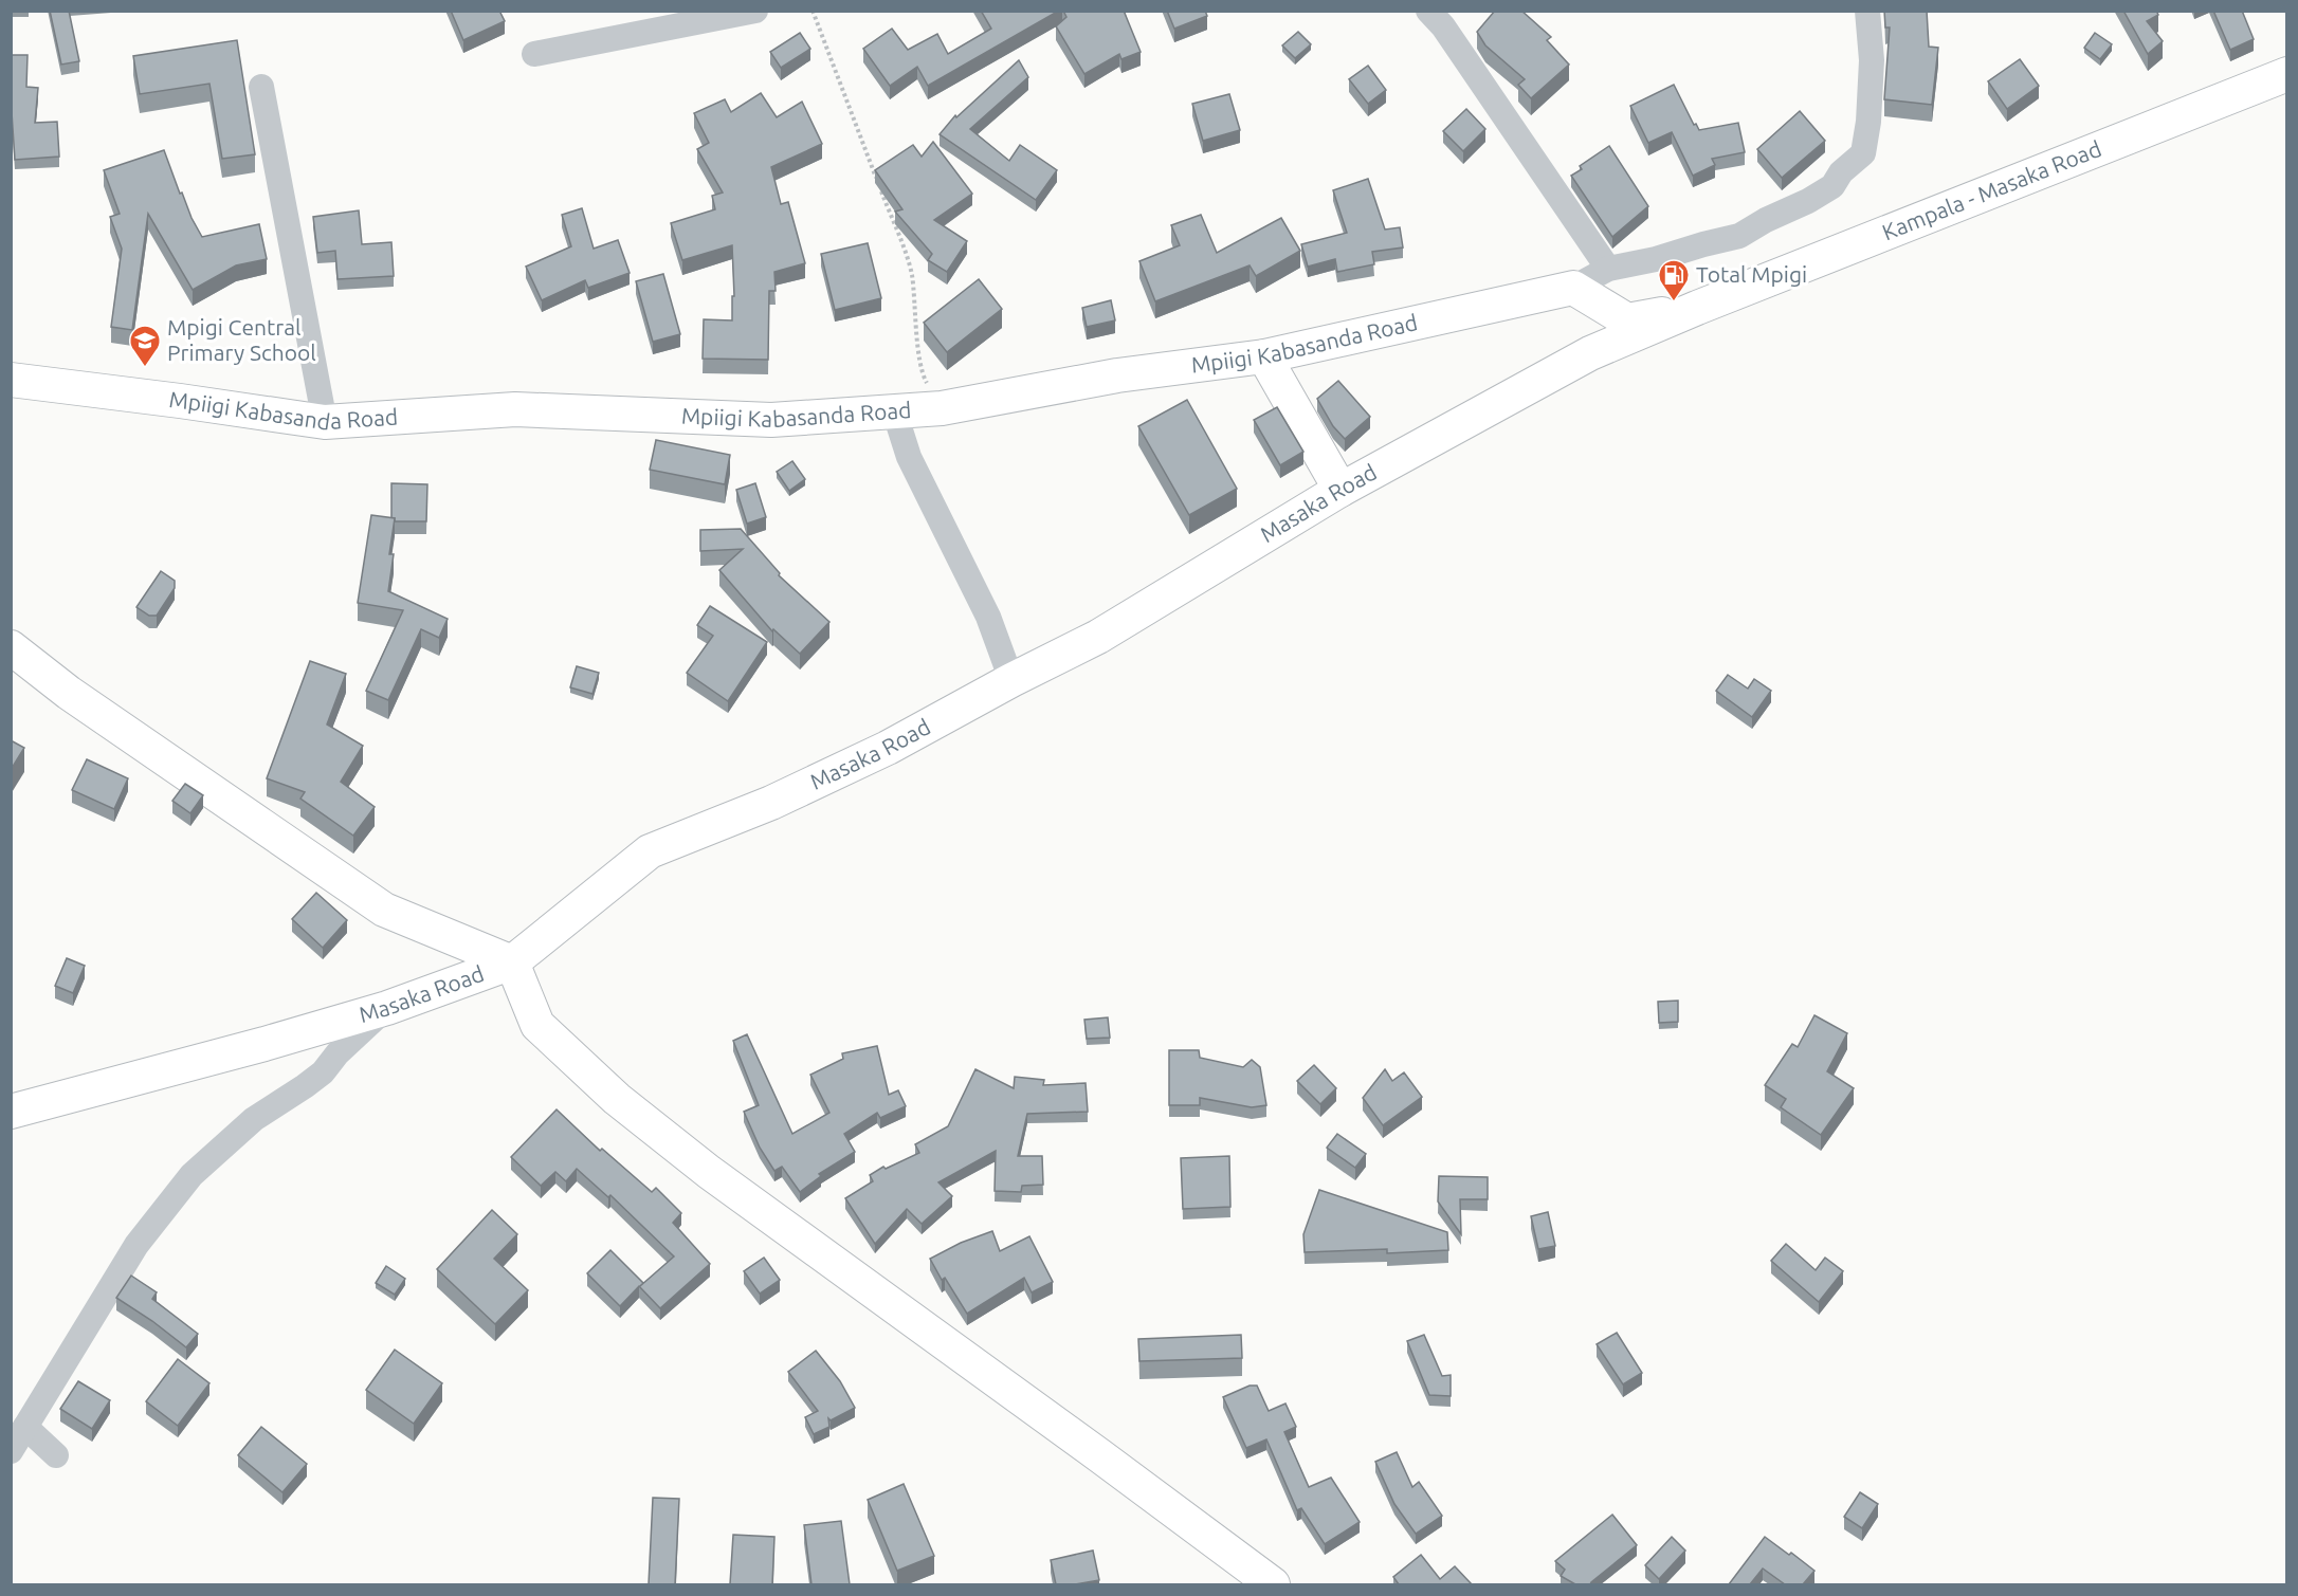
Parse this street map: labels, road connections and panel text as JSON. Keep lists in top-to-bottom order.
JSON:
{
  "streets": {
    "main road": ["Kampala - Masaka Road", "Mpiigi Kabasanda Road", "Masaka Road"]
  },
  "crossings": [
    ["Kampala - Masaka Road", "Masaka Road"]
  ],
  "places": {
    "fuel station": ["Total Mpigi"],
    "school or university": ["Mpigi Central Primary School"]
  }
}
